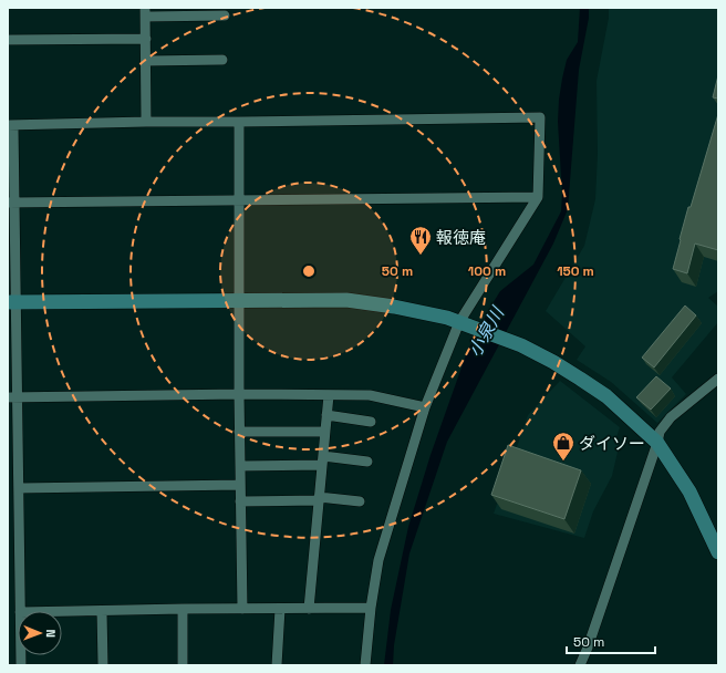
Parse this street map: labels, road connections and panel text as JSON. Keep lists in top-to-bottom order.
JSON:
{
  "water": ["小泉川"],
  "places": {
    "restaurant": ["報徳庵"],
    "shop": ["ダイソー"]
  },
  "scale_bar": "50 m",
  "north": "right",
  "rings": ["50 m", "100 m", "150 m"]
}
